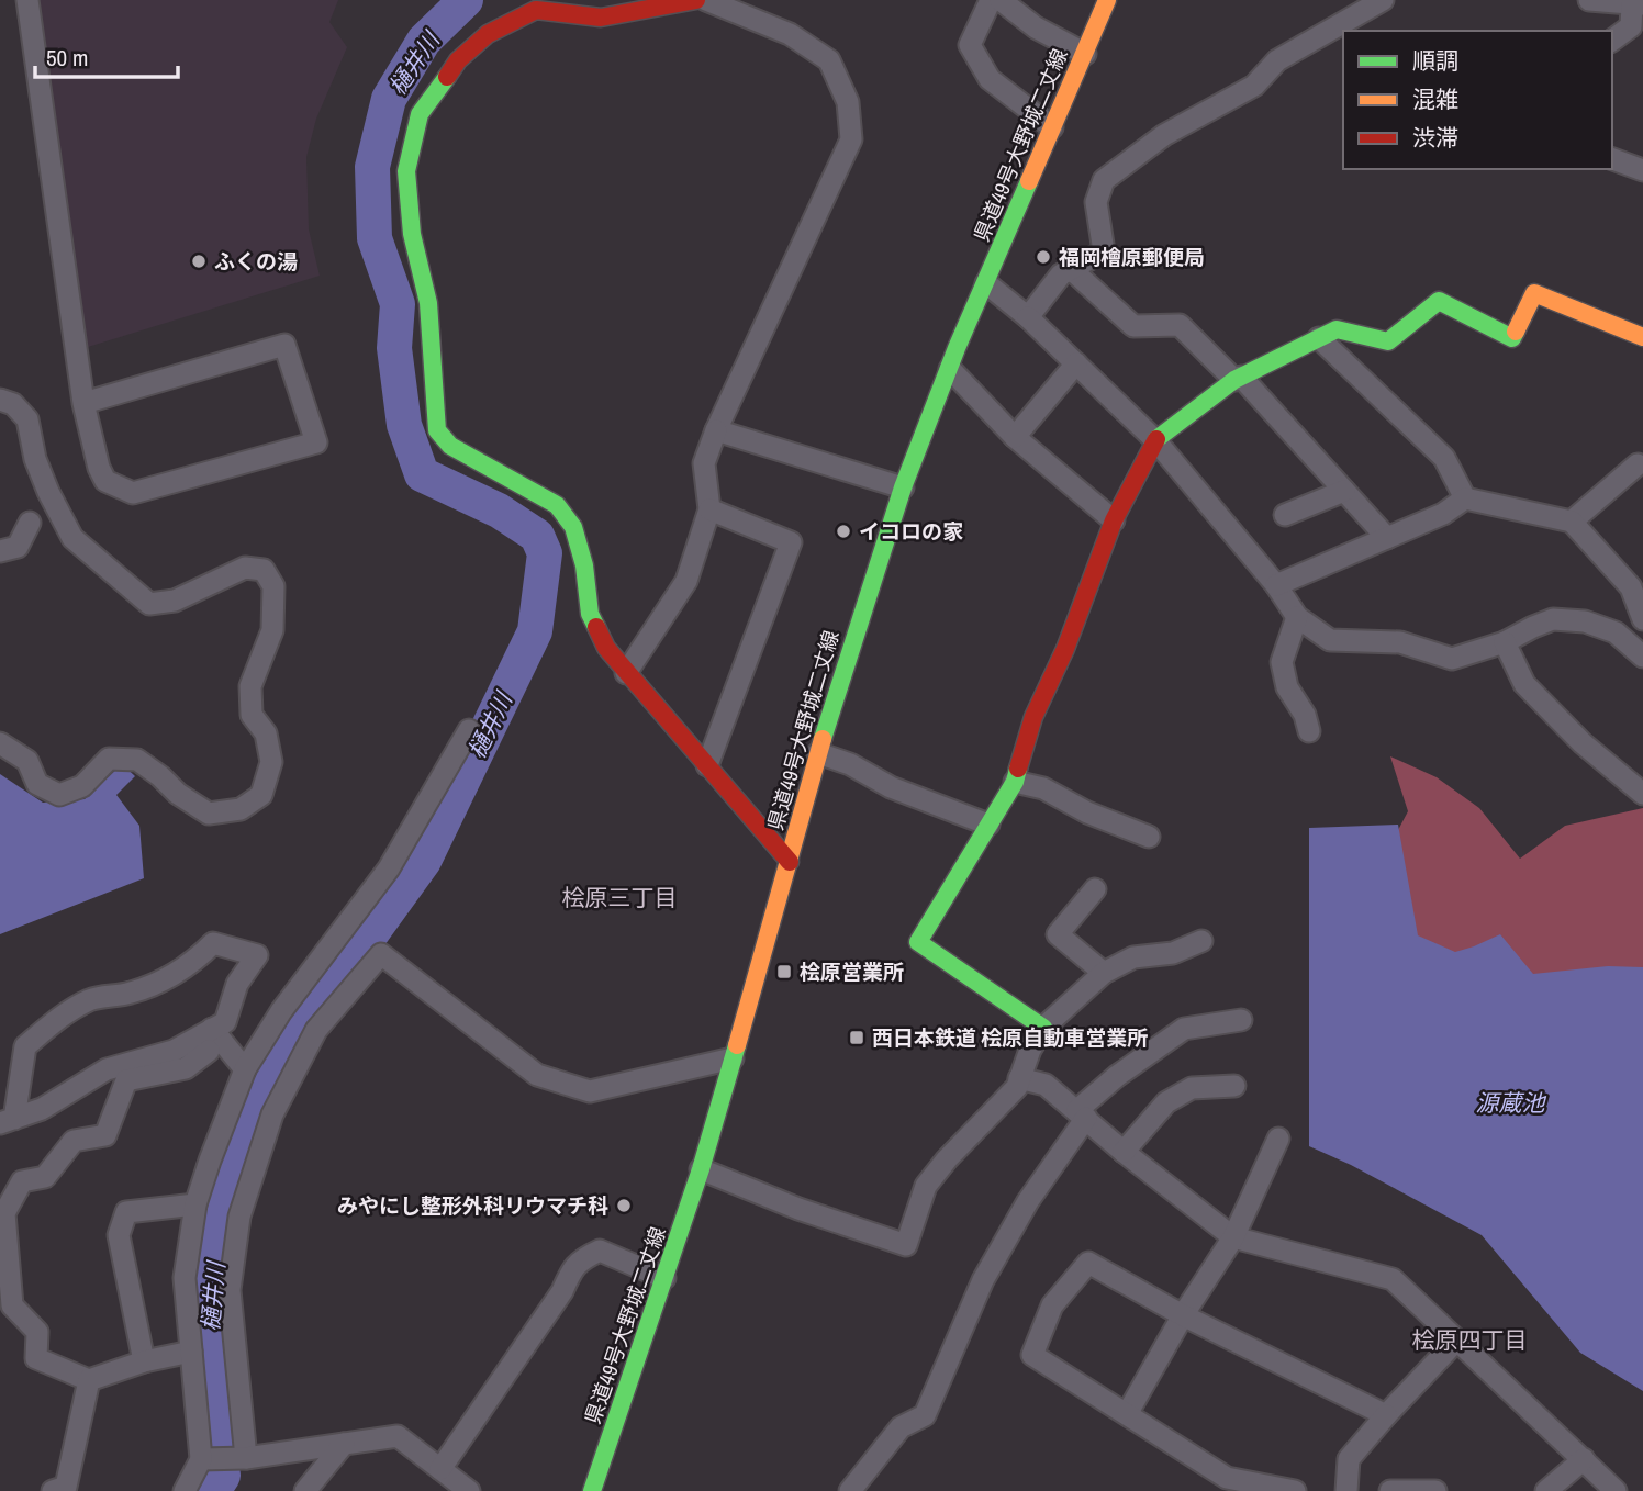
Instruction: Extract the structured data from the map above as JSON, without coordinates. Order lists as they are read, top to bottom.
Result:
{
  "streets": {
    "street": ["県道49号大野城二丈線"]
  },
  "districts": ["桧原三丁目", "桧原四丁目"],
  "water": ["樋井川", "源蔵池"],
  "places": {
    "other": [
      "福岡檜原郵便局",
      "ふくの湯",
      "イコロの家",
      "みやにし整形外科リウマチ科"
    ],
    "transit": ["桧原営業所", "西日本鉄道 桧原自動車営業所"]
  },
  "legend": ["順調", "混雑", "渋滞"],
  "scale_bar": "50 m"
}
